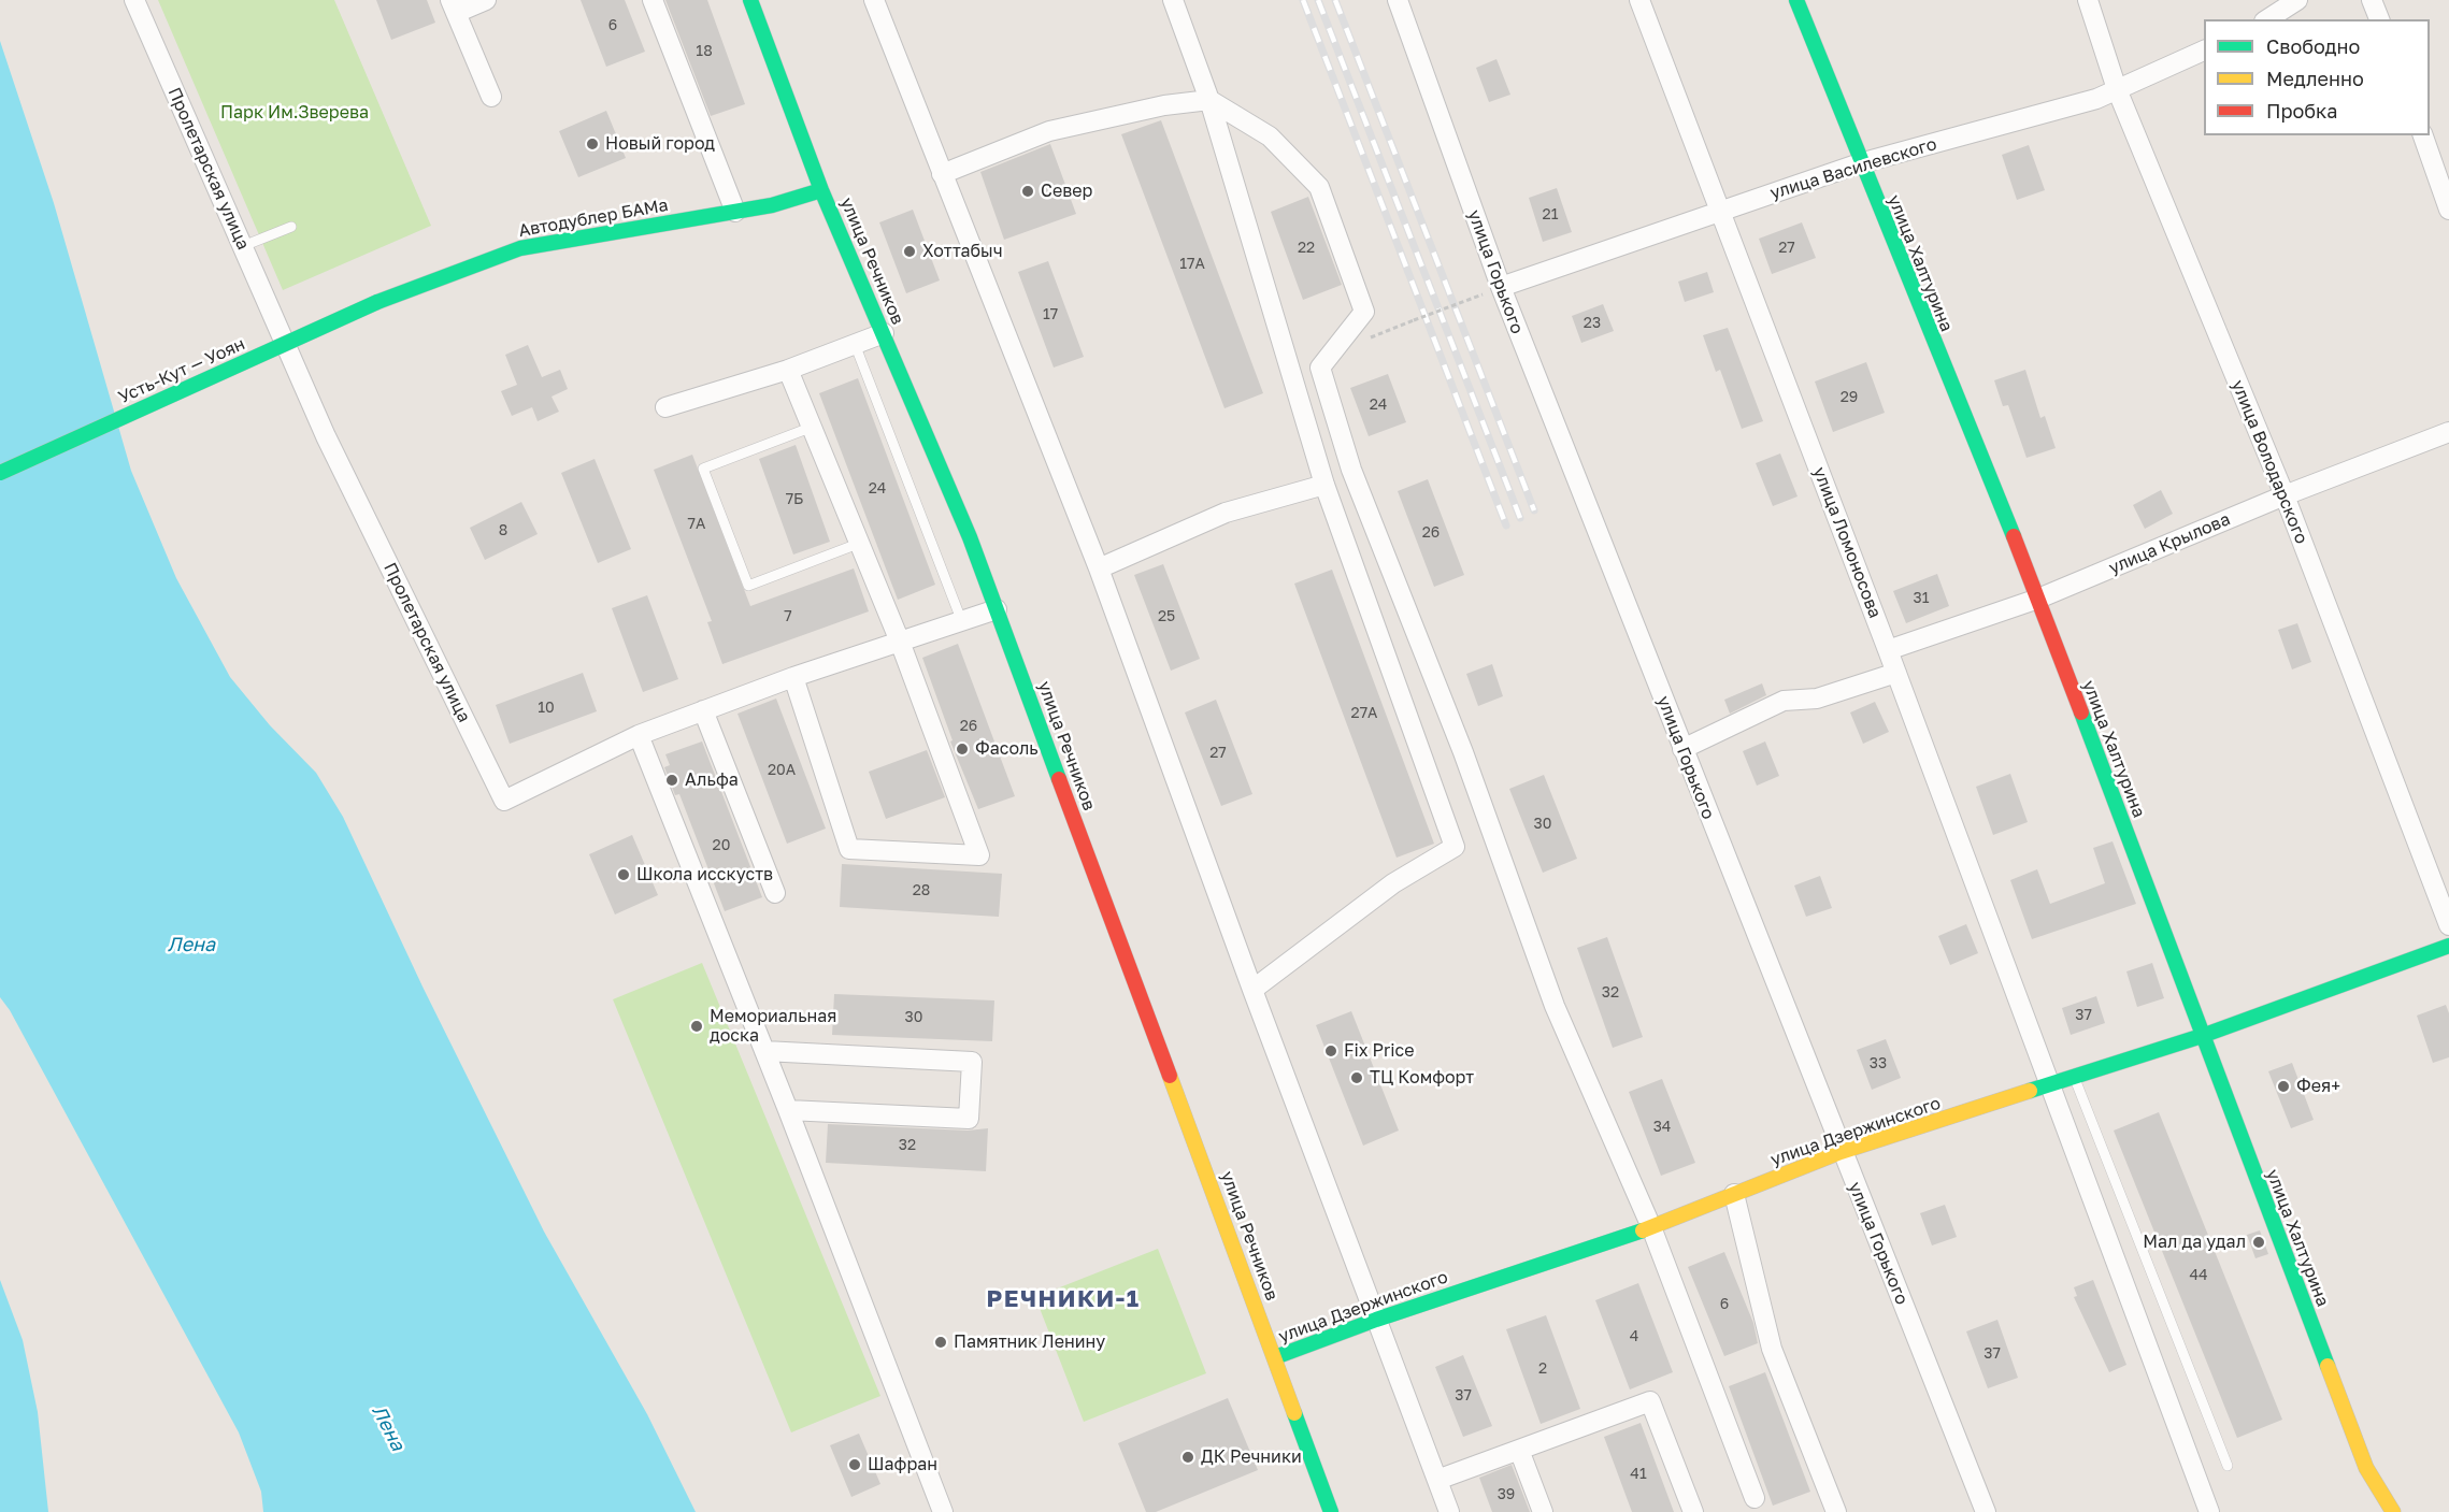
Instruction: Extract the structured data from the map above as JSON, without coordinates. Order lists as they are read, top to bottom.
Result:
{
  "streets": {
    "main road": [
      "Автодублер БАМа",
      "улица Речников",
      "улица Халтурина",
      "Усть-Кут — Уоян",
      "улица Дзержинского"
    ],
    "street": [
      "Пролетарская улица",
      "улица Василевского",
      "улица Горького",
      "улица Володарского",
      "улица Ломоносова",
      "улица Крылова"
    ]
  },
  "crossings": [
    ["Пролетарская улица", "улица Речников"],
    ["улица Василевского", "улица Халтурина"],
    ["улица Василевского", "улица Горького"],
    ["улица Василевского", "улица Володарского"],
    ["улица Василевского", "улица Ломоносова"],
    ["Автодублер БАМа", "улица Речников"],
    ["Автодублер БАМа", "Усть-Кут — Уоян"],
    ["улица Речников", "улица Дзержинского"],
    ["улица Халтурина", "улица Крылова"],
    ["улица Халтурина", "улица Дзержинского"],
    ["улица Горького", "улица Дзержинского"],
    ["улица Володарского", "улица Крылова"],
    ["улица Ломоносова", "улица Крылова"],
    ["улица Ломоносова", "улица Дзержинского"]
  ],
  "districts": ["РЕЧНИКИ-1"],
  "water": ["Лена"],
  "parks": ["Парк Им.Зверева"],
  "places": [
    "Новый город",
    "Север",
    "Хоттабыч",
    "Фасоль",
    "Альфа",
    "Школа исскуств",
    "Мемориальная доска",
    "Fix Price",
    "ТЦ Комфорт",
    "Фея+",
    "Мал да удал",
    "Памятник Ленину",
    "ДК Речники",
    "Шафран"
  ],
  "house_numbers": [
    "6",
    "18",
    "21",
    "22",
    "27",
    "17А",
    "17",
    "23",
    "29",
    "24",
    "24",
    "7Б",
    "7А",
    "8",
    "26",
    "31",
    "7",
    "25",
    "10",
    "27А",
    "26",
    "27",
    "20А",
    "30",
    "20",
    "28",
    "32",
    "37",
    "30",
    "33",
    "34",
    "32",
    "44",
    "6",
    "4",
    "37",
    "2",
    "37",
    "41",
    "39"
  ],
  "legend": ["Свободно", "Медленно", "Пробка"]
}
